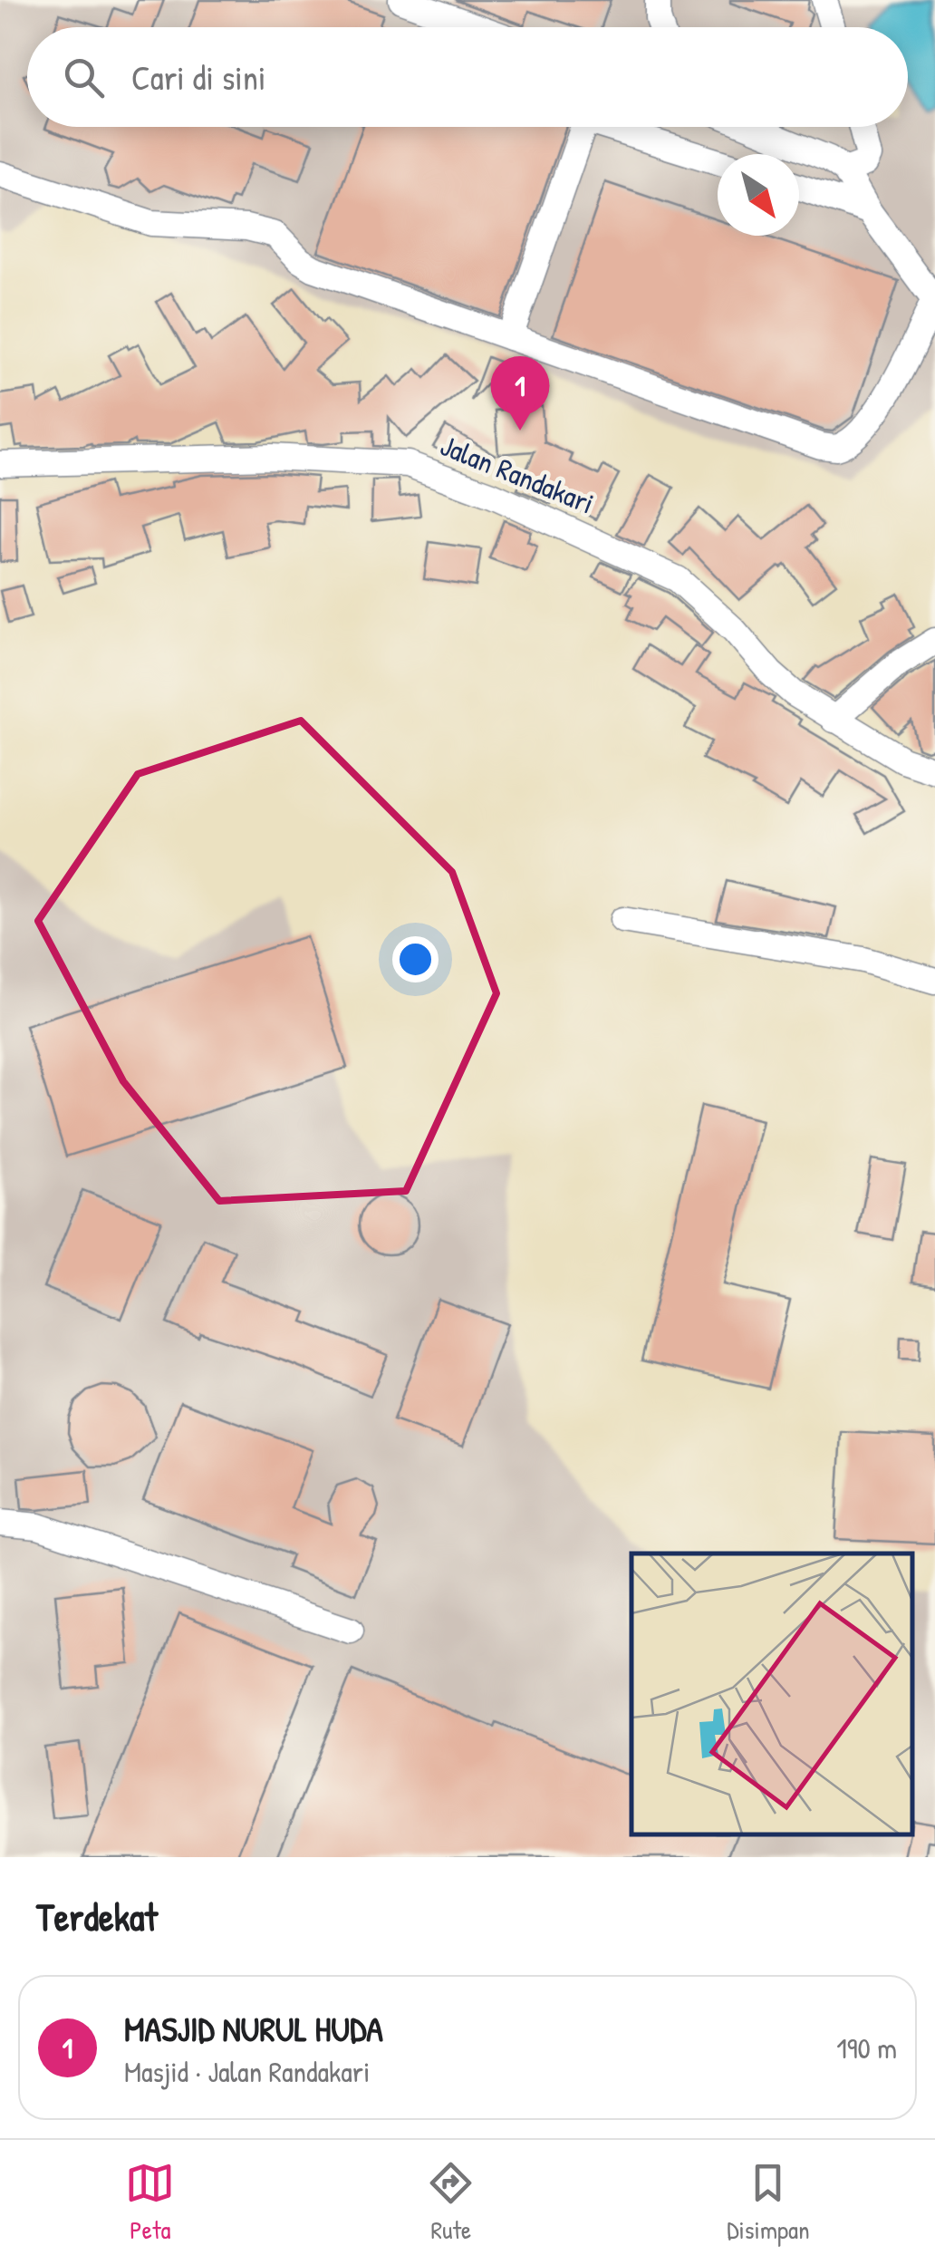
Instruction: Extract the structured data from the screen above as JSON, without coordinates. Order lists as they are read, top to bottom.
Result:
{
  "streets": {
    "street": ["Jalan Randakari"]
  },
  "north": "bottom right",
  "page": {
    "search": "Cari di sini",
    "pins": "1",
    "heading": "Terdekat",
    "list": [
      {
        "mark": "1",
        "name": "MASJID NURUL HUDA",
        "note": "Masjid · Jalan Randakari",
        "value": "190 m"
      }
    ],
    "nav": ["Peta", "Rute", "Disimpan"]
  }
}
